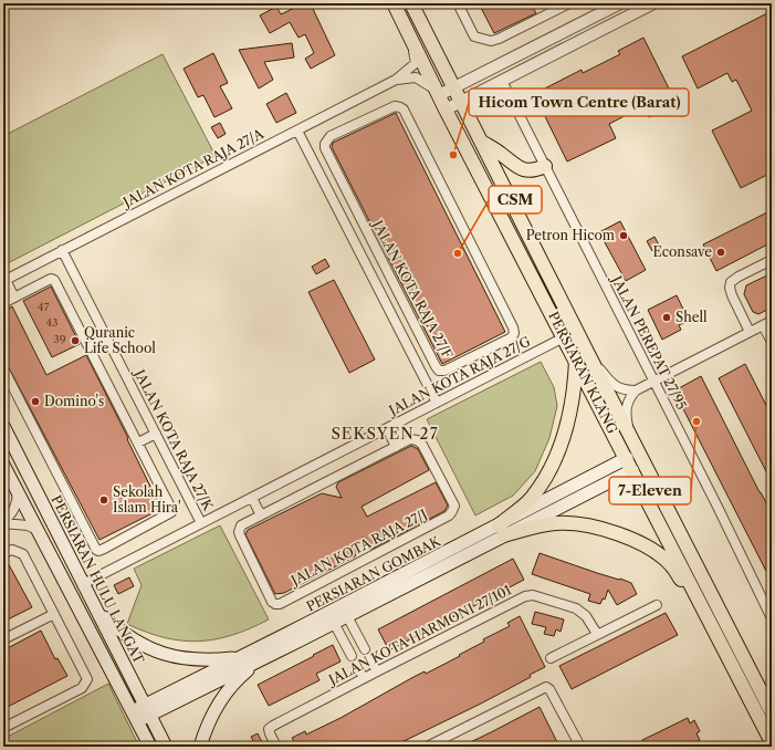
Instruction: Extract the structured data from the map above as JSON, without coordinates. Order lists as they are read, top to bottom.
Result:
{
  "streets": {
    "main road": ["PERSIARAN KLANG", "PERSIARAN GOMBAK", "PERSIARAN HULU LANGAT"],
    "street": [
      "JALAN KOTA RAJA 27/A",
      "JALAN KOTA RAJA 27/F",
      "JALAN PEREPAT 27/95",
      "JALAN KOTA RAJA 27/G",
      "JALAN KOTA RAJA 27/K",
      "JALAN KOTA RAJA 27/J",
      "JALAN KOTA HARMONI 27/101"
    ]
  },
  "crossings": [
    ["JALAN KOTA RAJA 27/A", "PERSIARAN KLANG"],
    ["JALAN KOTA RAJA 27/A", "JALAN KOTA RAJA 27/K"],
    ["PERSIARAN KLANG", "JALAN KOTA RAJA 27/G"],
    ["PERSIARAN KLANG", "PERSIARAN GOMBAK"],
    ["JALAN KOTA RAJA 27/G", "JALAN KOTA RAJA 27/K"],
    ["JALAN KOTA RAJA 27/G", "PERSIARAN HULU LANGAT"],
    ["PERSIARAN GOMBAK", "PERSIARAN HULU LANGAT"]
  ],
  "districts": ["SEKSYEN 27"],
  "places": [
    "Hicom Town Centre (Barat)",
    "Petron Hicom",
    "Econsave",
    "CSM",
    "Shell",
    "Quranic Life School",
    "Domino's",
    "7-Eleven",
    "Sekolah Islam Hira'"
  ],
  "house_numbers": ["47", "43", "39"]
}
